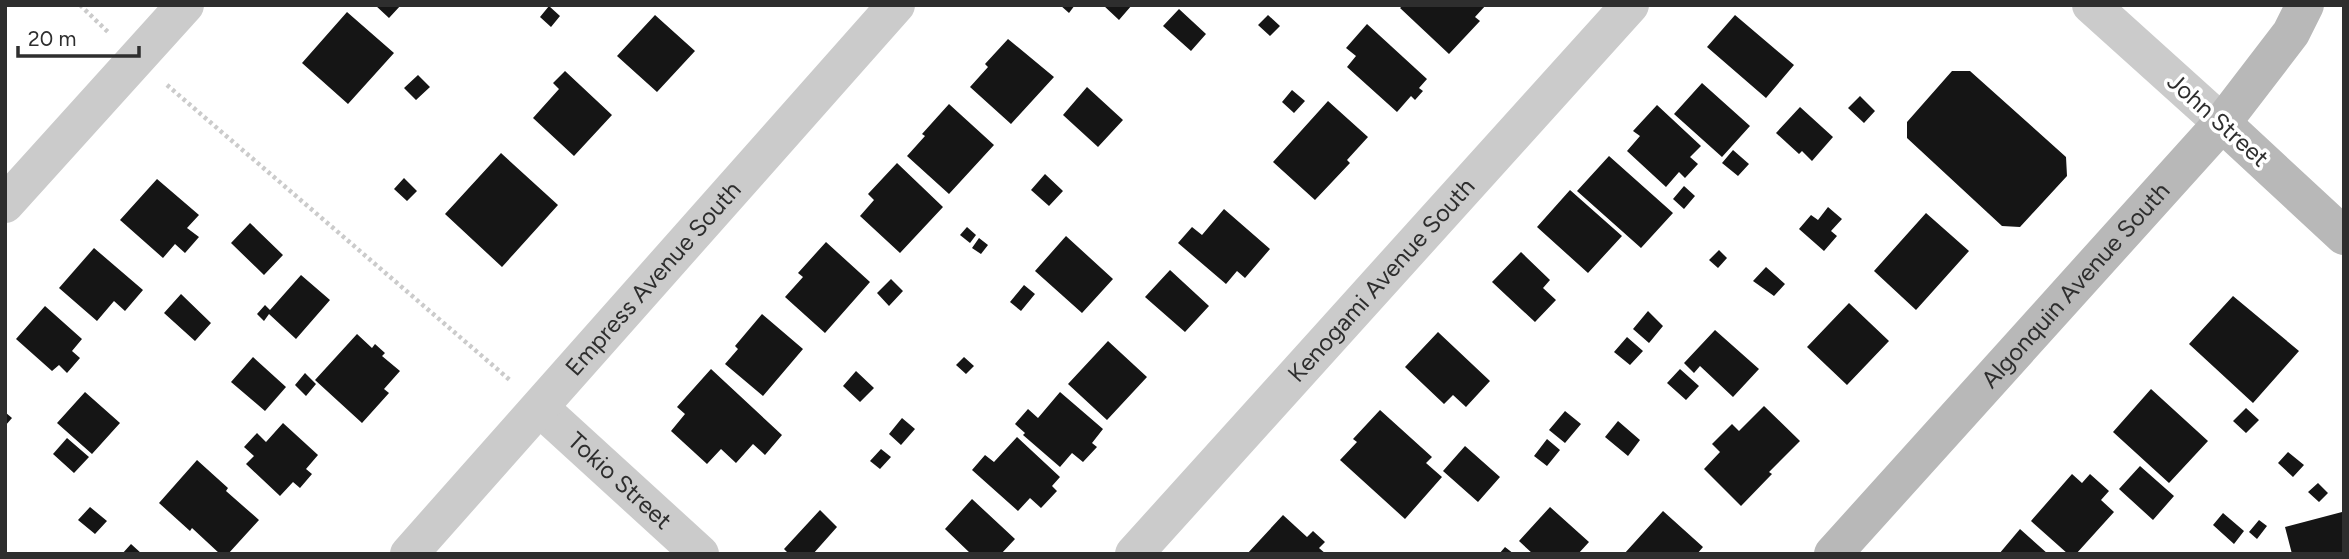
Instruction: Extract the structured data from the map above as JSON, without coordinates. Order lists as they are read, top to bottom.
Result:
{
  "streets": {
    "main road": ["John Street", "Algonquin Avenue South"],
    "street": ["Kenogami Avenue South", "Empress Avenue South", "Tokio Street"]
  },
  "crossings": [
    ["John Street", "Algonquin Avenue South"],
    ["Empress Avenue South", "Tokio Street"]
  ],
  "scale_bar": "20 m"
}
